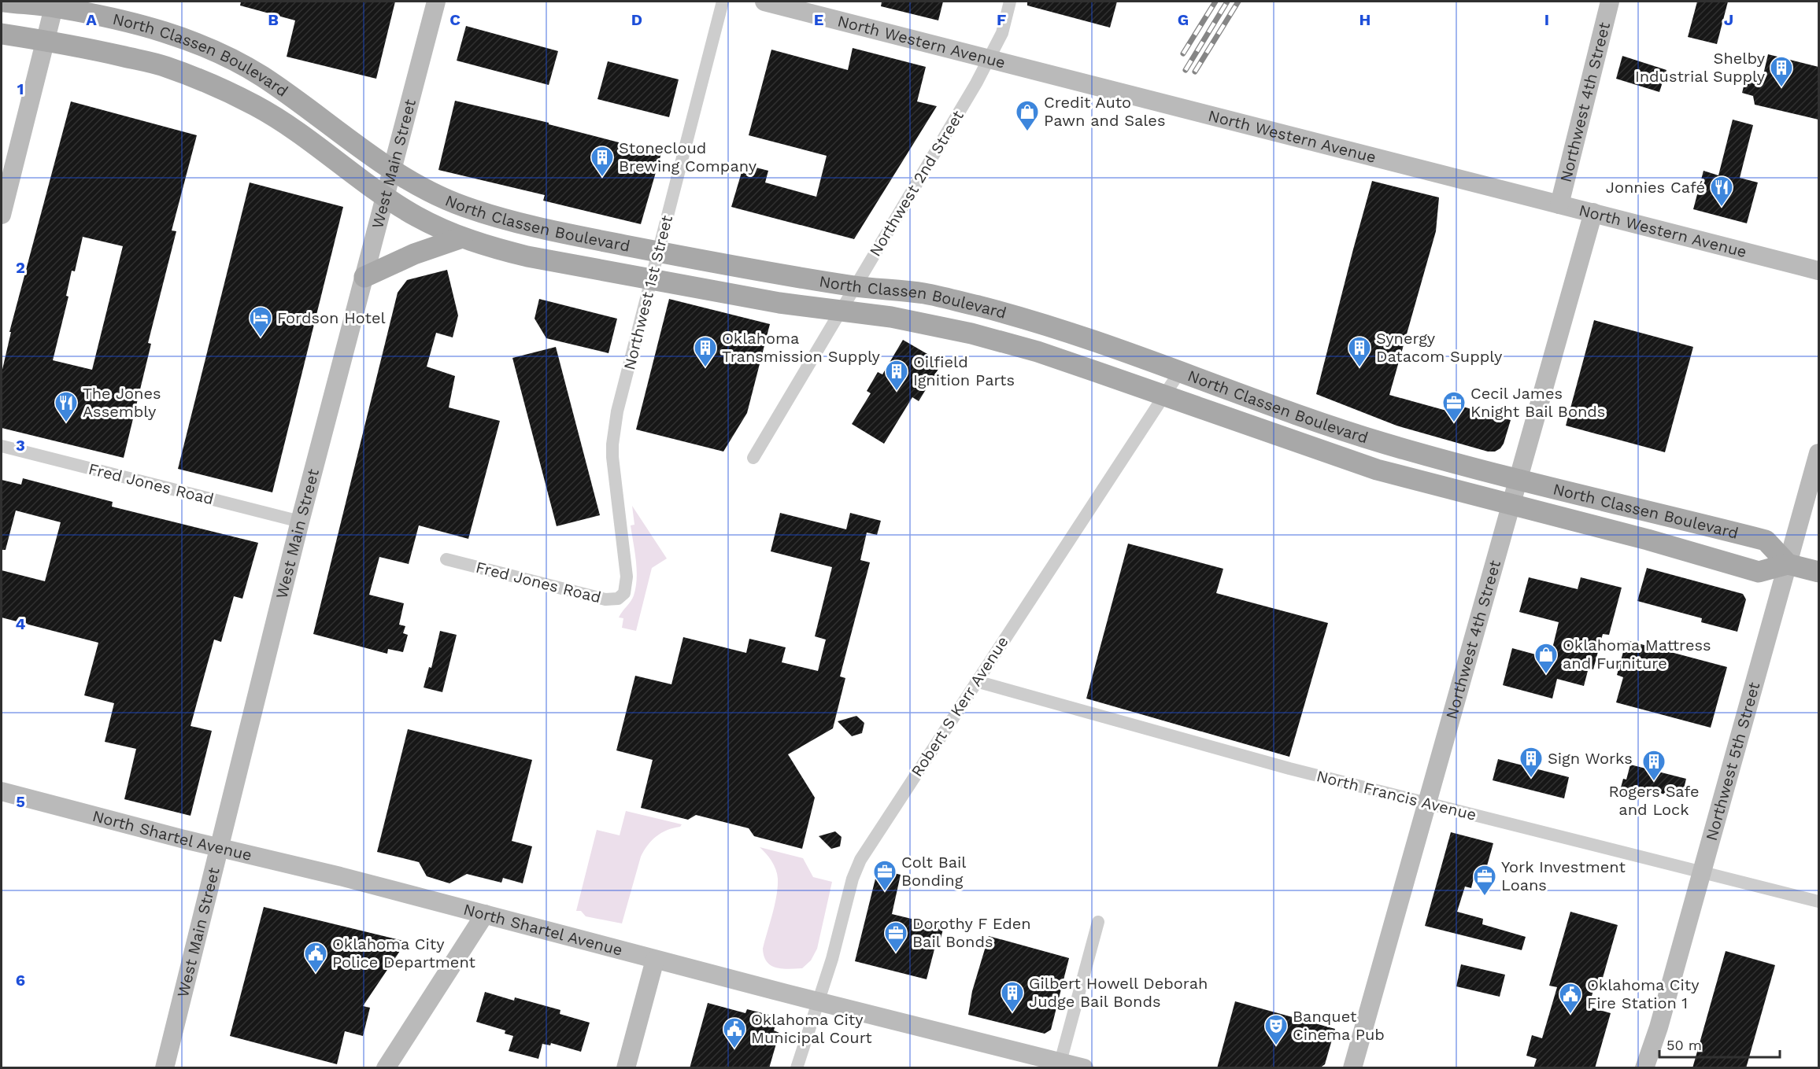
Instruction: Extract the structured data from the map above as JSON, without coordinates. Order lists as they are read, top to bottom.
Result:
{
  "streets": {
    "main road": [
      "North Western Avenue",
      "North Classen Boulevard",
      "Northwest 4th Street",
      "West Main Street",
      "Northwest 5th Street",
      "North Shartel Avenue"
    ],
    "street": [
      "Northwest 2nd Street",
      "Northwest 1st Street",
      "Fred Jones Road",
      "Robert S Kerr Avenue",
      "North Francis Avenue"
    ]
  },
  "crossings": [
    ["North Western Avenue", "Northwest 4th Street"],
    ["North Western Avenue", "Northwest 2nd Street"],
    ["North Classen Boulevard", "Northwest 4th Street"],
    ["North Classen Boulevard", "West Main Street"],
    ["North Classen Boulevard", "Northwest 2nd Street"],
    ["North Classen Boulevard", "Northwest 1st Street"],
    ["North Classen Boulevard", "Robert S Kerr Avenue"],
    ["North Classen Boulevard", "Northwest 5th Street"],
    ["Northwest 4th Street", "North Francis Avenue"],
    ["West Main Street", "Fred Jones Road"],
    ["West Main Street", "North Shartel Avenue"],
    ["Northwest 1st Street", "Fred Jones Road"],
    ["Robert S Kerr Avenue", "North Francis Avenue"],
    ["Robert S Kerr Avenue", "North Shartel Avenue"],
    ["Northwest 5th Street", "North Francis Avenue"]
  ],
  "places": {
    "building": [
      "Shelby Industrial Supply",
      "Stonecloud Brewing Company",
      "Oklahoma Transmission Supply",
      "Synergy Datacom Supply",
      "Oilfield Ignition Parts",
      "Sign Works",
      "Rogers Safe and Lock",
      "Gilbert Howell Deborah Judge Bail Bonds"
    ],
    "shop": ["Credit Auto Pawn and Sales", "Oklahoma Mattress and Furniture"],
    "restaurant": ["Jonnies Café", "The Jones Assembly"],
    "hotel": ["Fordson Hotel"],
    "office": [
      "Cecil James Knight Bail Bonds",
      "Colt Bail Bonding",
      "York Investment Loans",
      "Dorothy F Eden Bail Bonds"
    ],
    "public building": ["Oklahoma City Police Department", "Oklahoma City Fire Station 1", "Oklahoma City Municipal Court"],
    "theatre": ["Banquet Cinema Pub"]
  },
  "scale_bar": "50 m",
  "grid": {
    "columns": [
      "A",
      "B",
      "C",
      "D",
      "E",
      "F",
      "G",
      "H",
      "I",
      "J"
    ],
    "rows": [
      "1",
      "2",
      "3",
      "4",
      "5",
      "6"
    ]
  }
}
